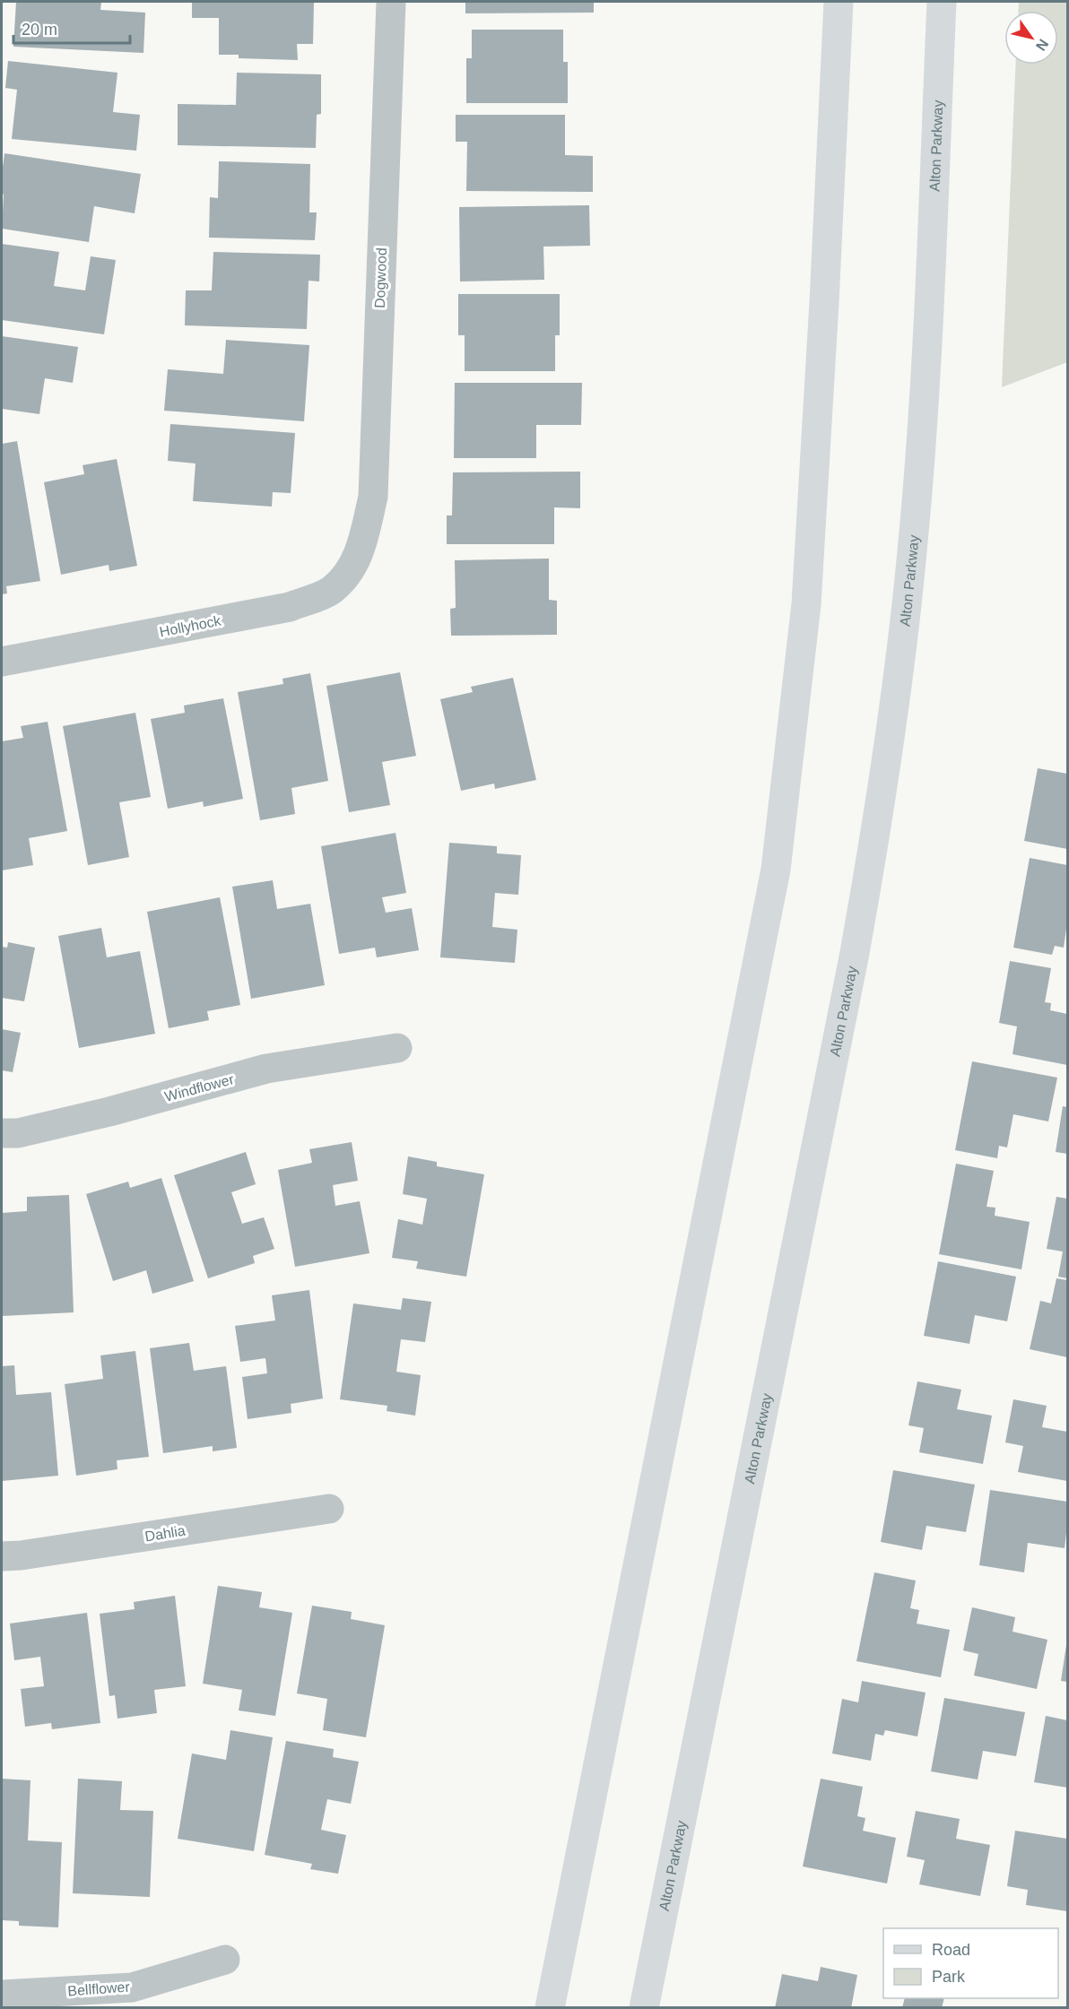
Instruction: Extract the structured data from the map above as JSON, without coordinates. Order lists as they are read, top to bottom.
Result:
{
  "streets": {
    "main road": ["Alton Parkway"],
    "street": [
      "Dogwood",
      "Hollyhock",
      "Windflower",
      "Dahlia",
      "Bellflower"
    ]
  },
  "crossings": [
    ["Dogwood", "Hollyhock"]
  ],
  "legend": ["Road", "Park"],
  "scale_bar": "20 m",
  "north": "bottom right"
}
